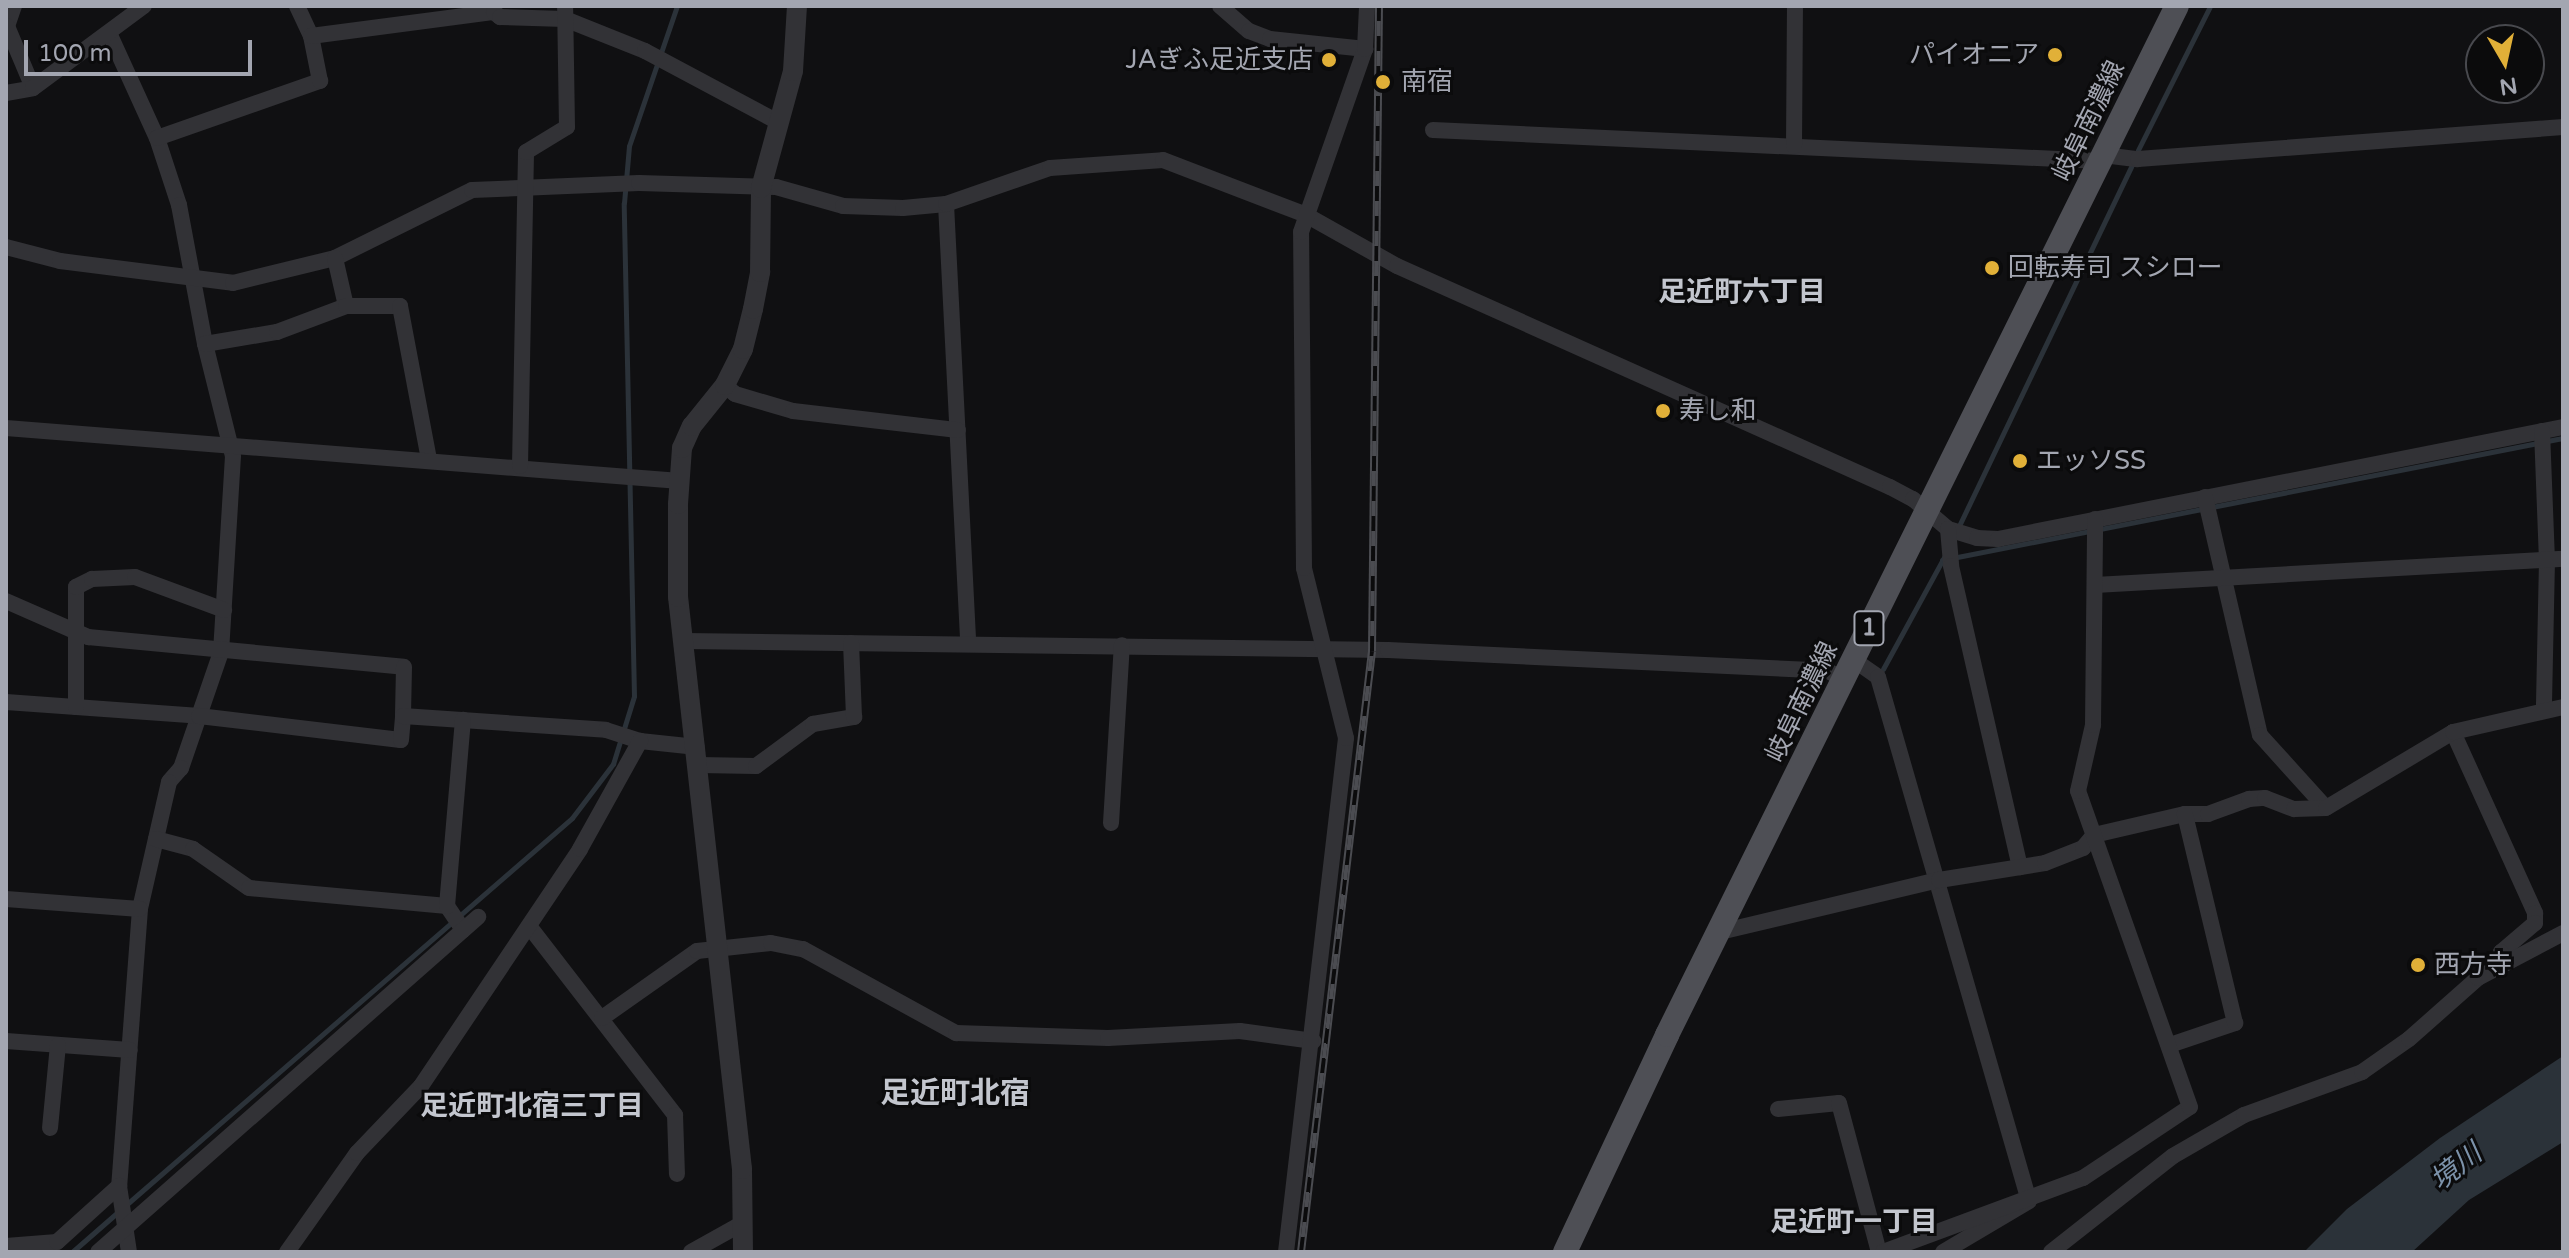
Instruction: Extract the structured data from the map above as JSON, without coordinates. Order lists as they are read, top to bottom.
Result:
{
  "streets": {
    "main road": ["岐阜南濃線", "1"]
  },
  "districts": [
    "足近町六丁目",
    "足近町北宿",
    "足近町北宿三丁目",
    "足近町一丁目"
  ],
  "water": ["境川"],
  "places": [
    "パイオニア",
    "JAぎふ足近支店",
    "南宿",
    "回転寿司 スシロー",
    "寿し和",
    "エッソSS",
    "西方寺"
  ],
  "scale_bar": "100 m",
  "north": "bottom"
}
